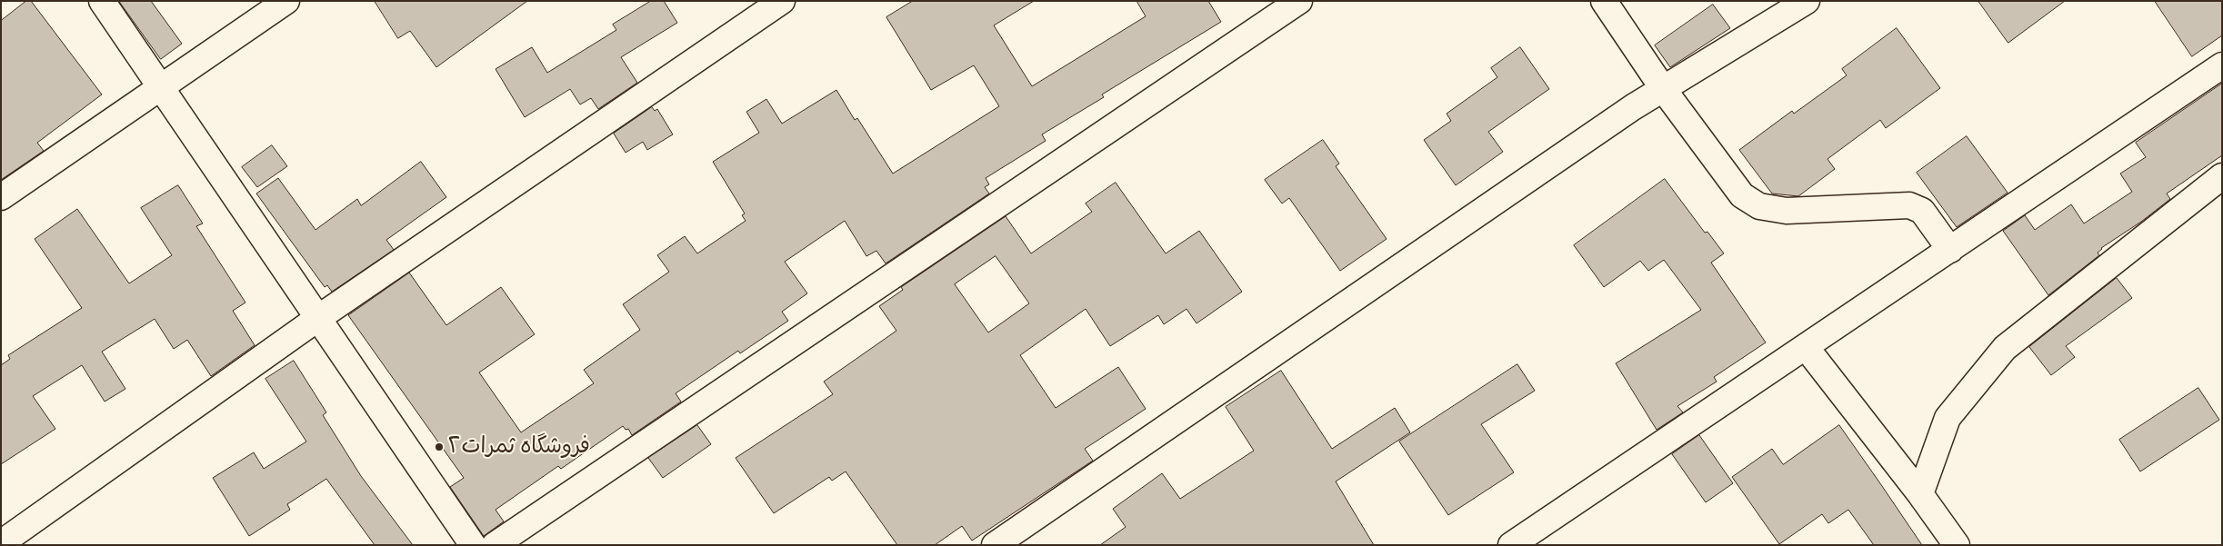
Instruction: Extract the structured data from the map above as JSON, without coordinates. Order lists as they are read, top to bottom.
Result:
{
  "places": ["فروشگاه ثمرات٢"]
}
